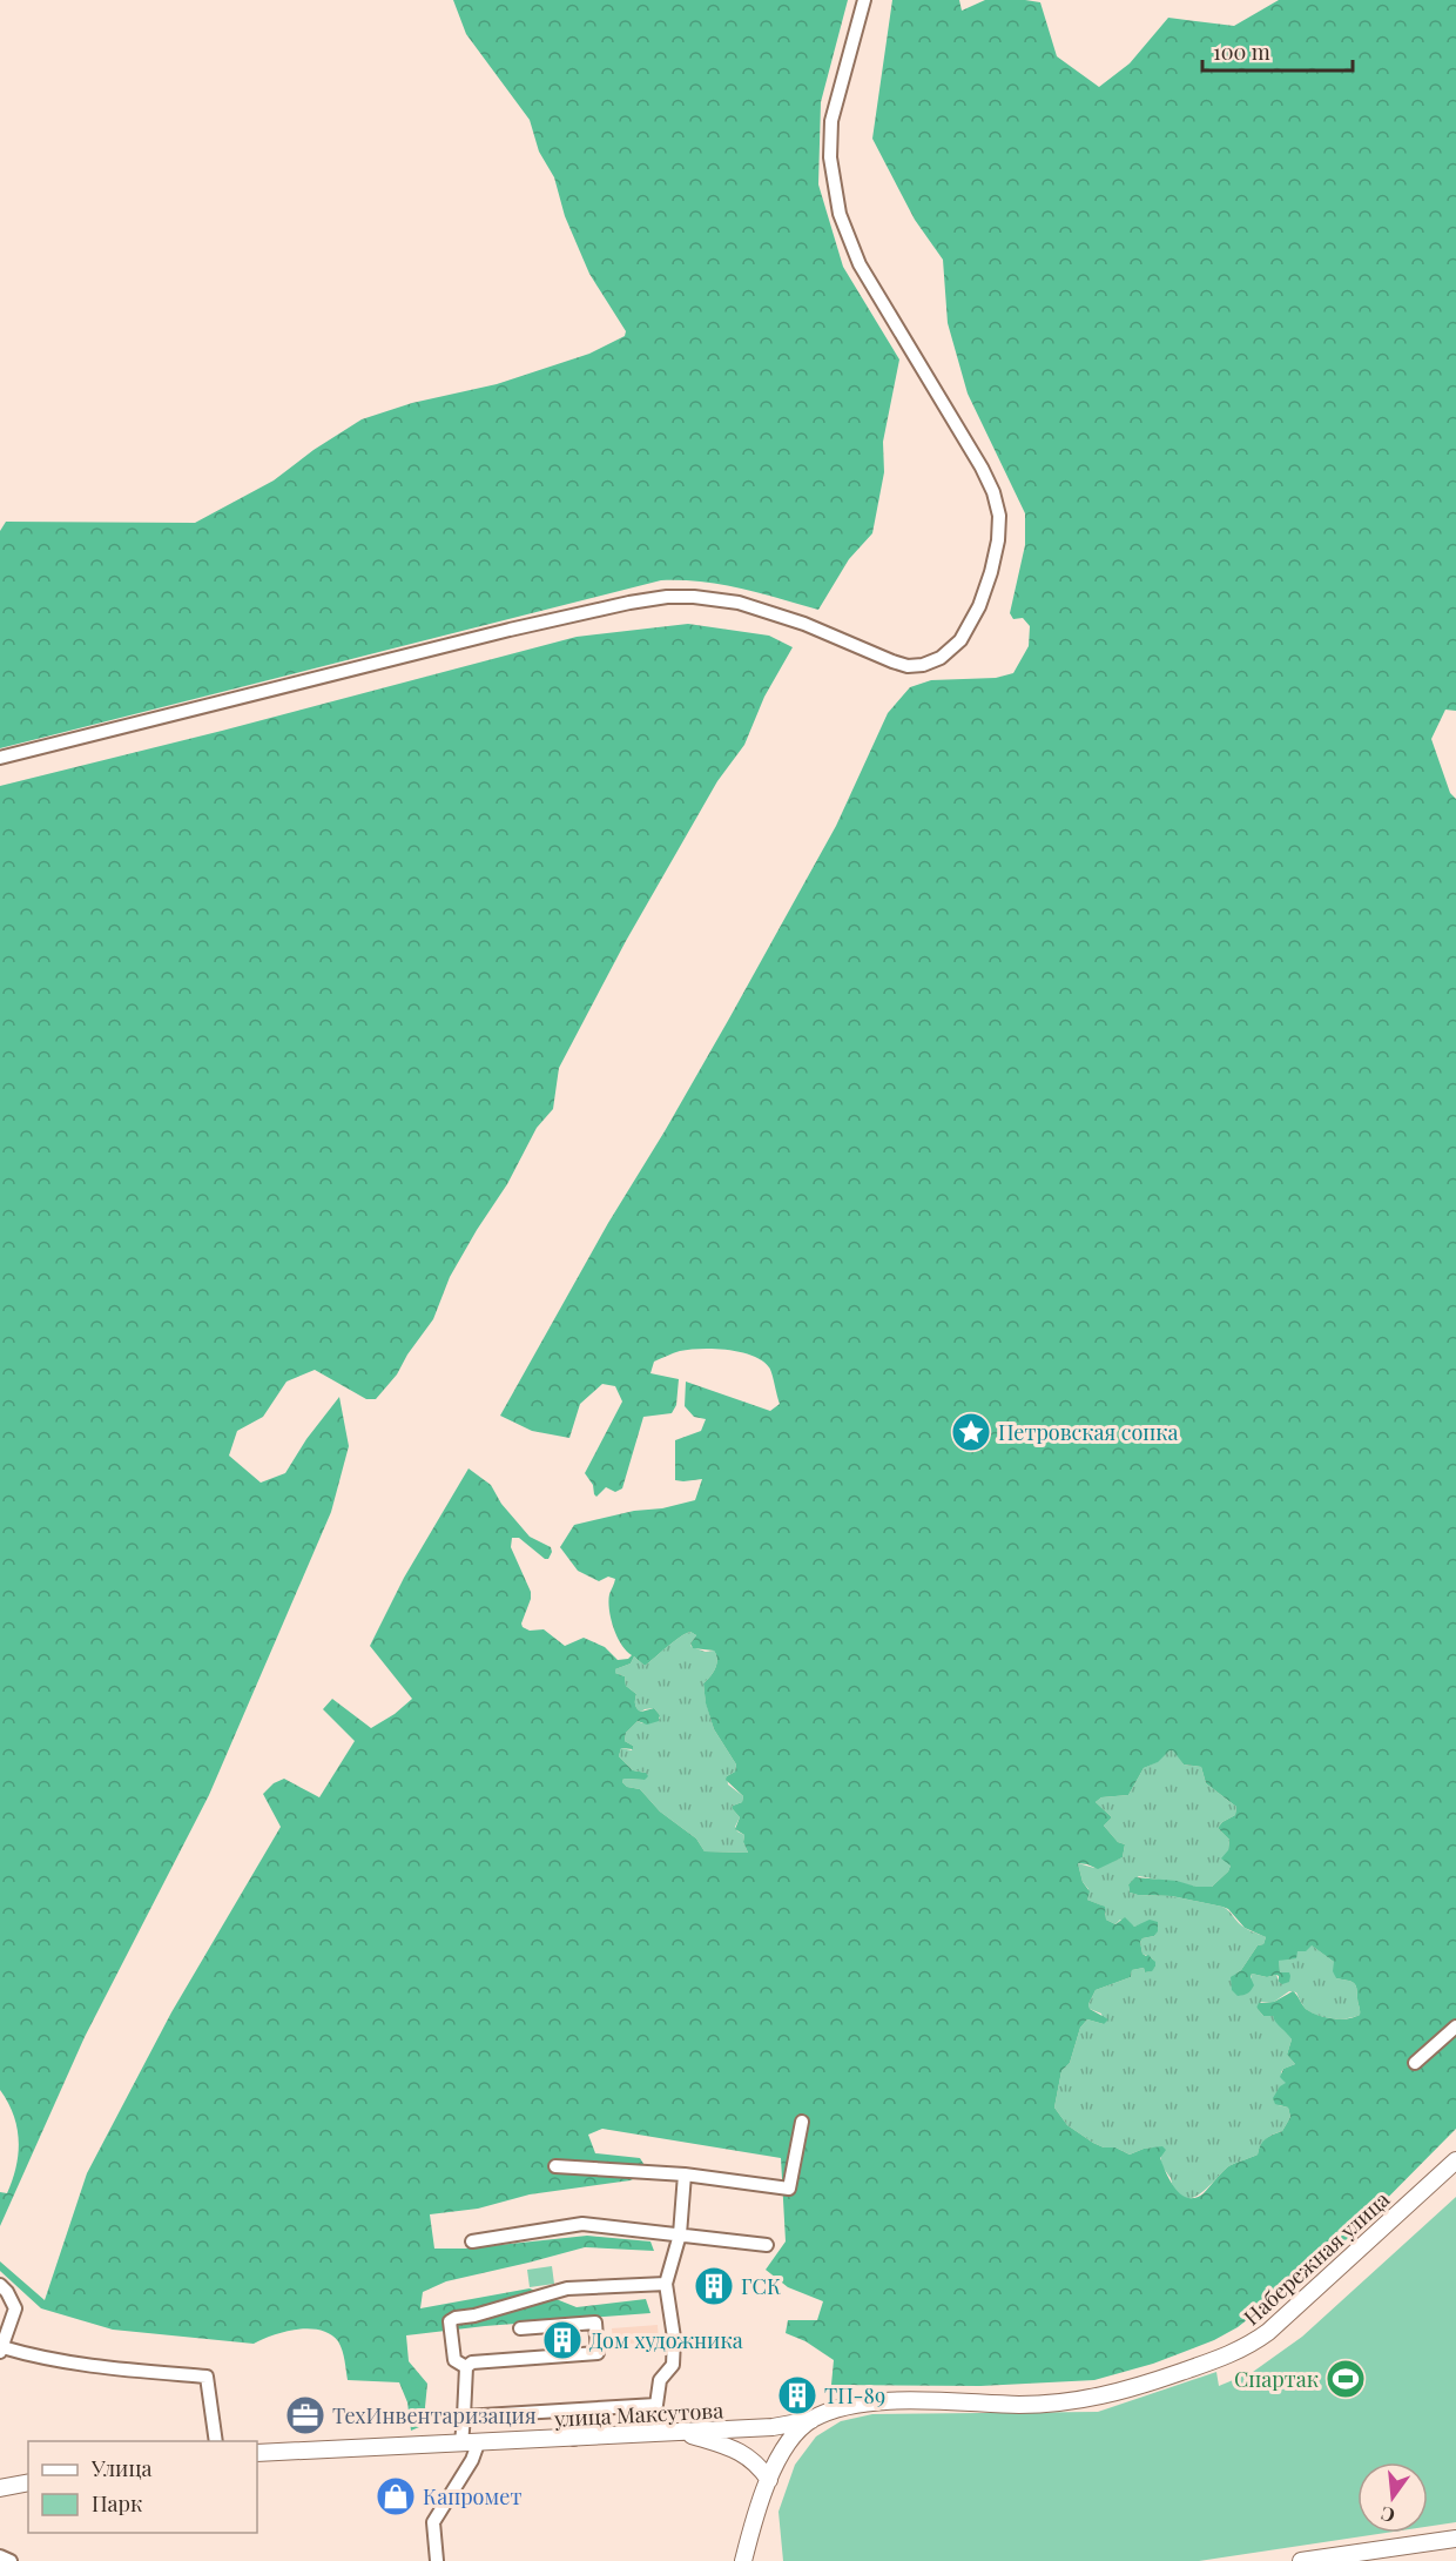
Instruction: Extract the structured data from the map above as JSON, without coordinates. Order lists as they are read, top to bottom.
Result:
{
  "streets": {
    "main road": ["Набережная улица", "улица Максутова"]
  },
  "crossings": [
    ["Набережная улица", "улица Максутова"]
  ],
  "places": {
    "place": ["Петровская сопка"],
    "building": ["ГСК", "Дом художника", "ТП-89"],
    "sports": ["Спартак"],
    "office": ["ТехИнвентаризация"],
    "shop": ["Капромет"]
  },
  "legend": ["Улица", "Парк"],
  "scale_bar": "100 m",
  "north": "bottom"
}
